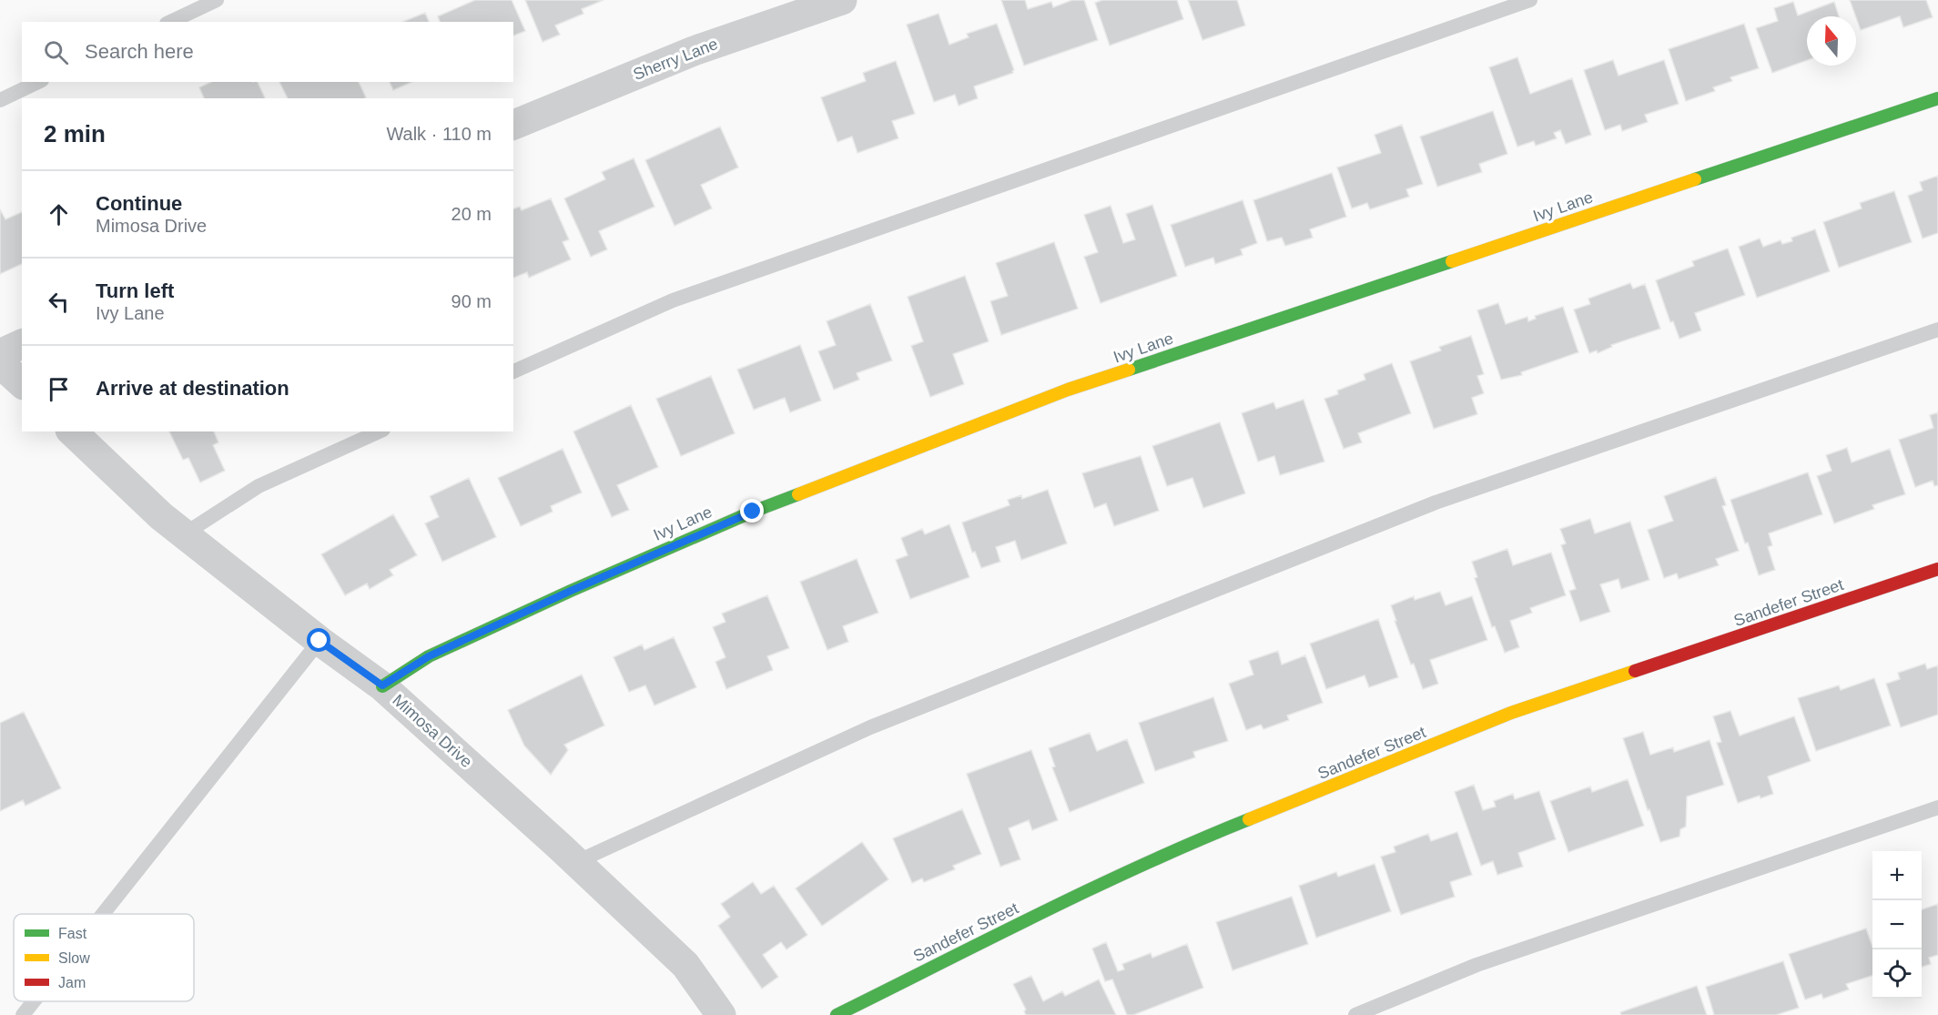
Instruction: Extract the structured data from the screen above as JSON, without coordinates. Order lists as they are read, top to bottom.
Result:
{
  "streets": {
    "street": [
      "Sherry Lane",
      "Ivy Lane",
      "Sandefer Street",
      "Mimosa Drive"
    ]
  },
  "crossings": [
    ["Ivy Lane", "Mimosa Drive"]
  ],
  "legend": ["Fast", "Slow", "Jam"],
  "north": "top",
  "page": {
    "search": "Search here",
    "heading": ["2 min", "Walk · 110 m"],
    "list": [
      ["Continue", "Mimosa Drive", "20 m"],
      ["Turn left", "Ivy Lane", "90 m"],
      "Arrive at destination"
    ],
    "map_buttons": ["+", "−"]
  }
}
